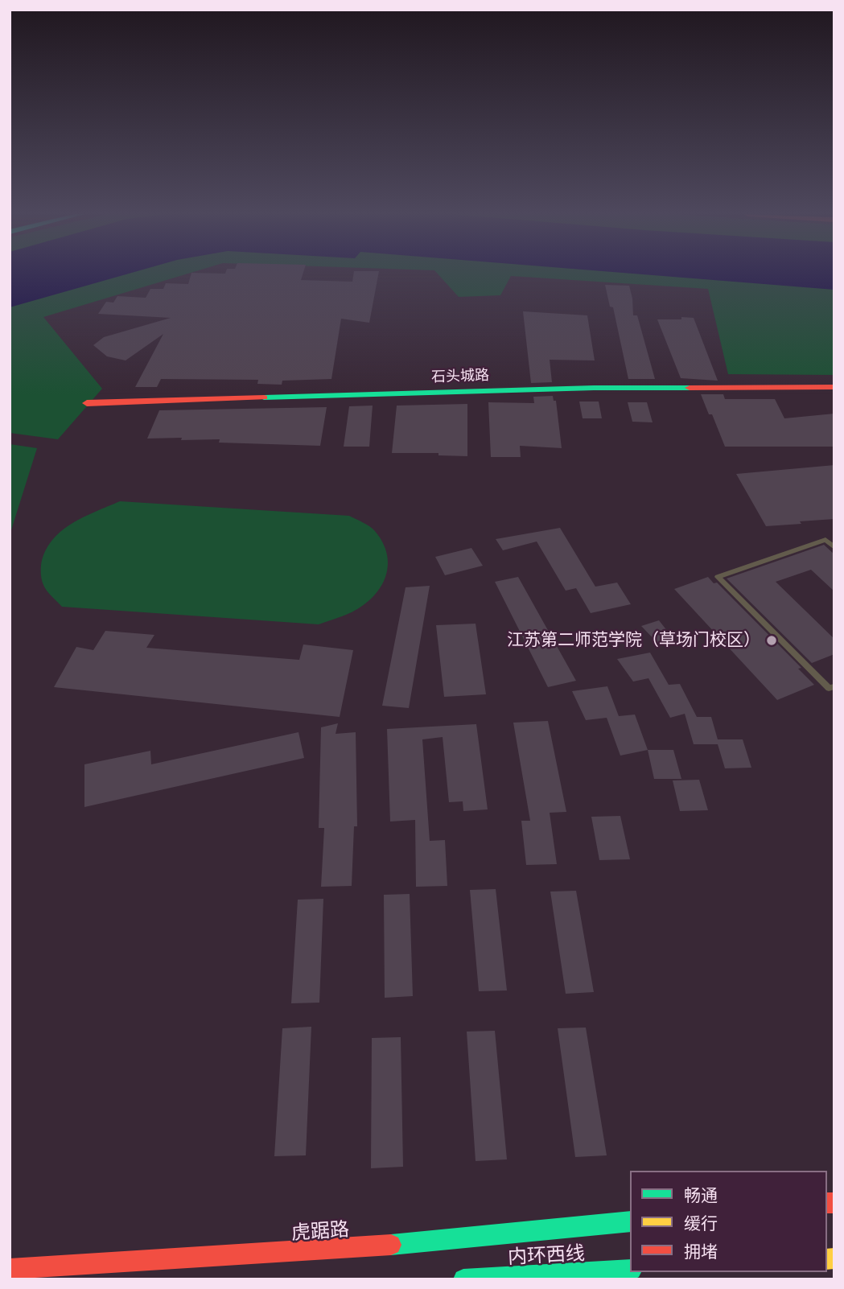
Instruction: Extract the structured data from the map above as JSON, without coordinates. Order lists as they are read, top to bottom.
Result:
{
  "streets": {
    "main road": ["石头城路", "虎踞路", "内环西线"]
  },
  "places": ["江苏第二师范学院（草场门校区）"],
  "legend": ["畅通", "缓行", "拥堵"]
}
